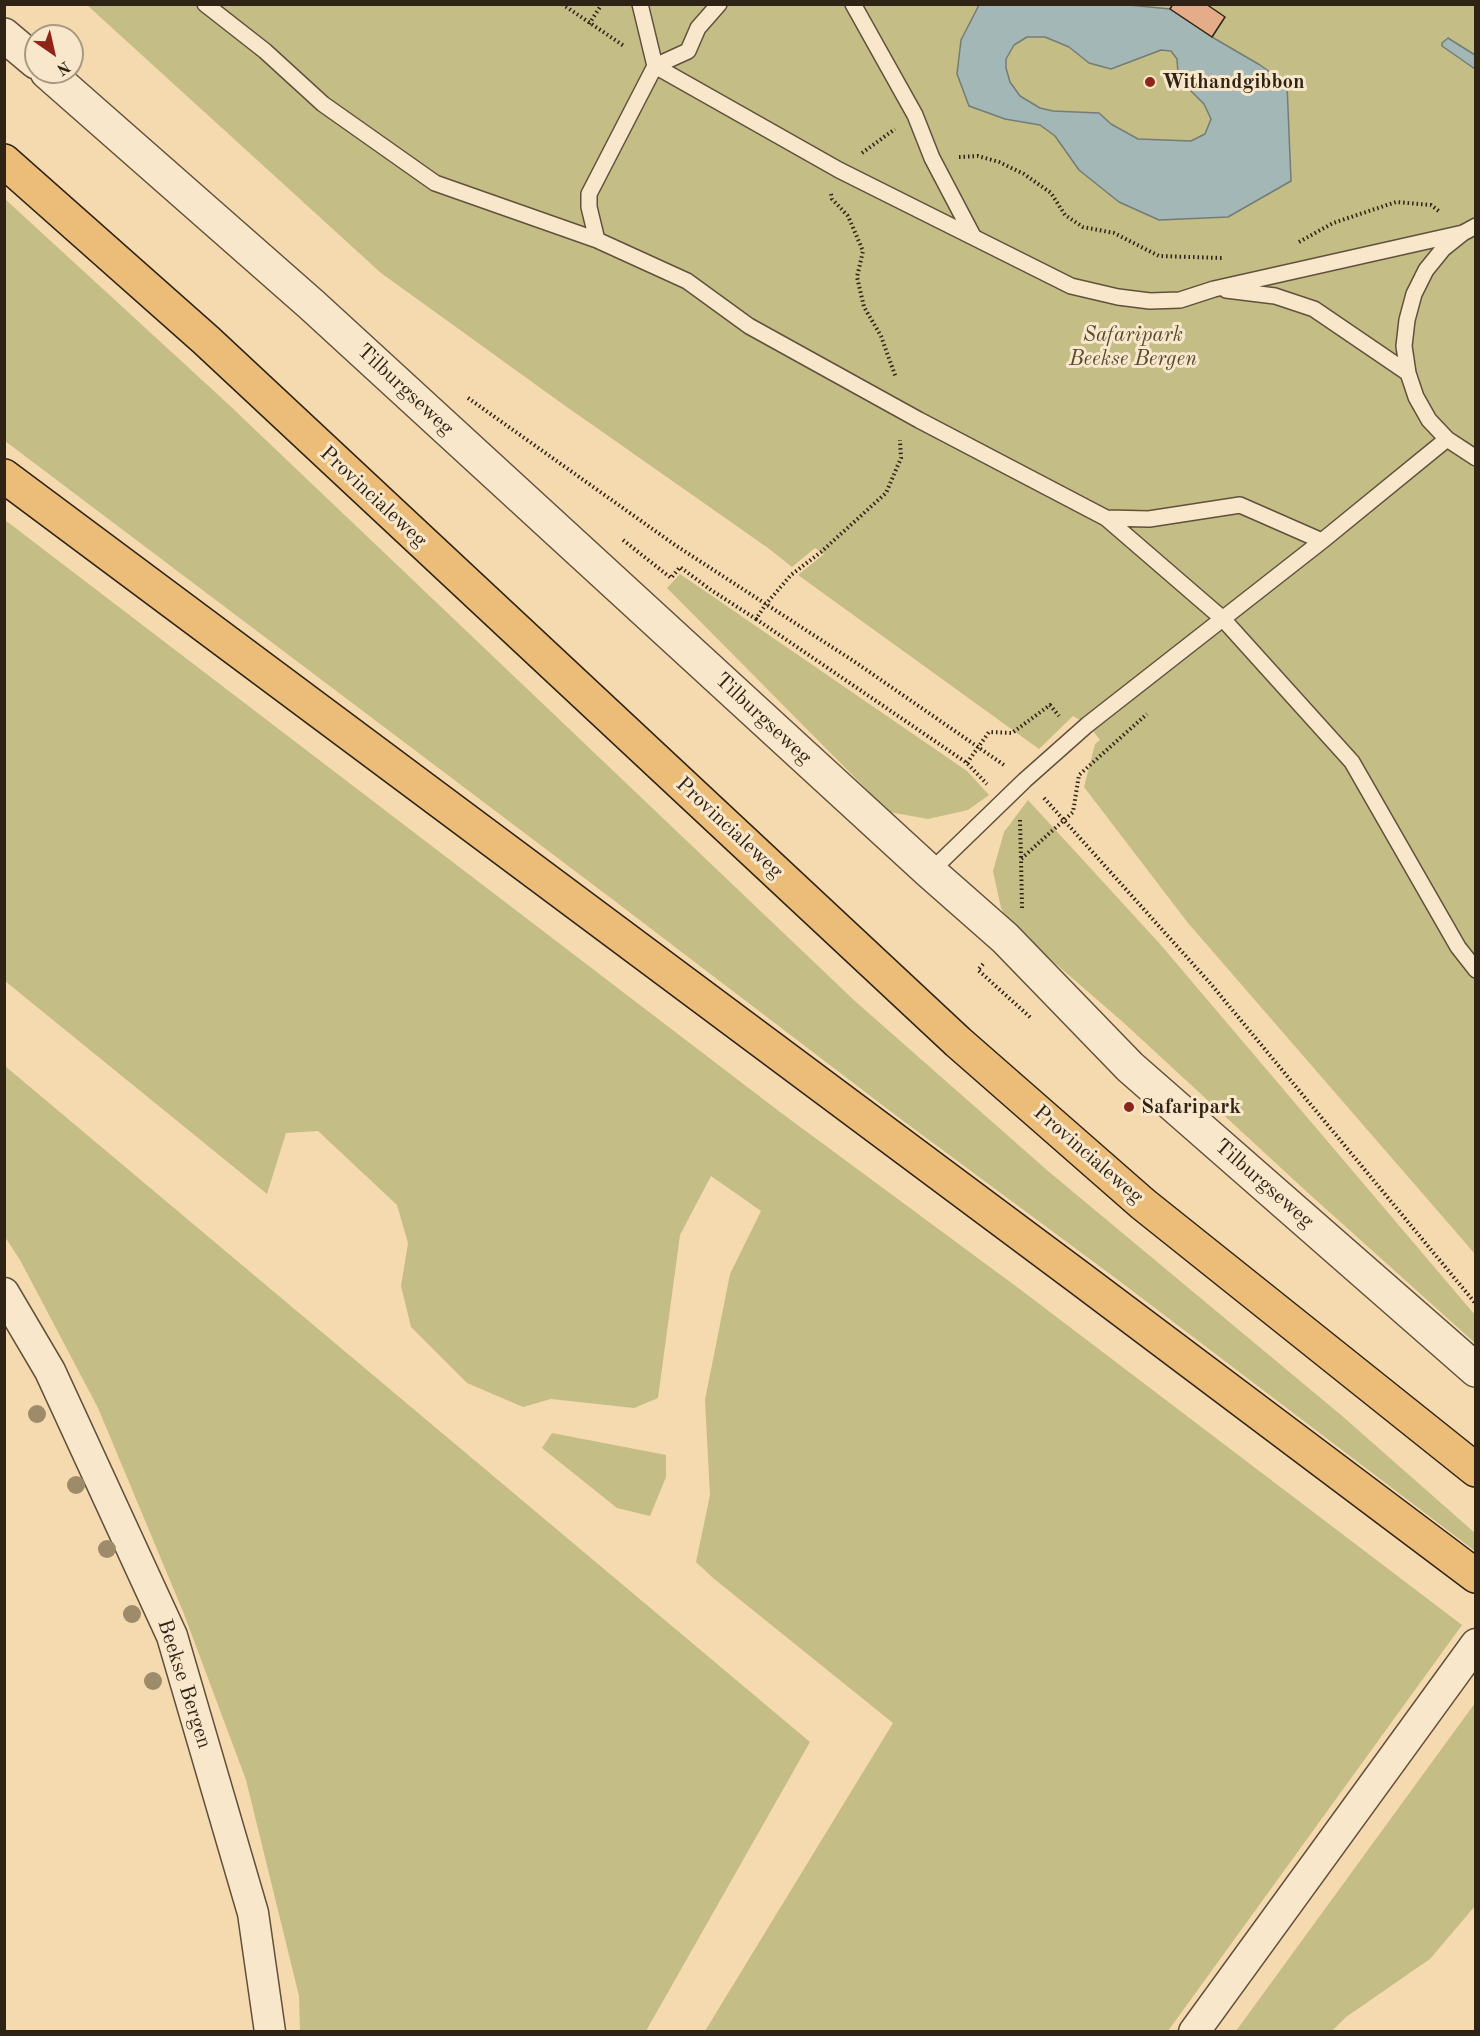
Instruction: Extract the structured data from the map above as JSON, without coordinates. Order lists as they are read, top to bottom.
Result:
{
  "streets": {
    "highway": ["Provincialeweg"],
    "street": ["Tilburgseweg", "Beekse Bergen"]
  },
  "parks": ["Safaripark Beekse Bergen"],
  "places": ["Withandgibbon", "Safaripark"],
  "north": "bottom right"
}
